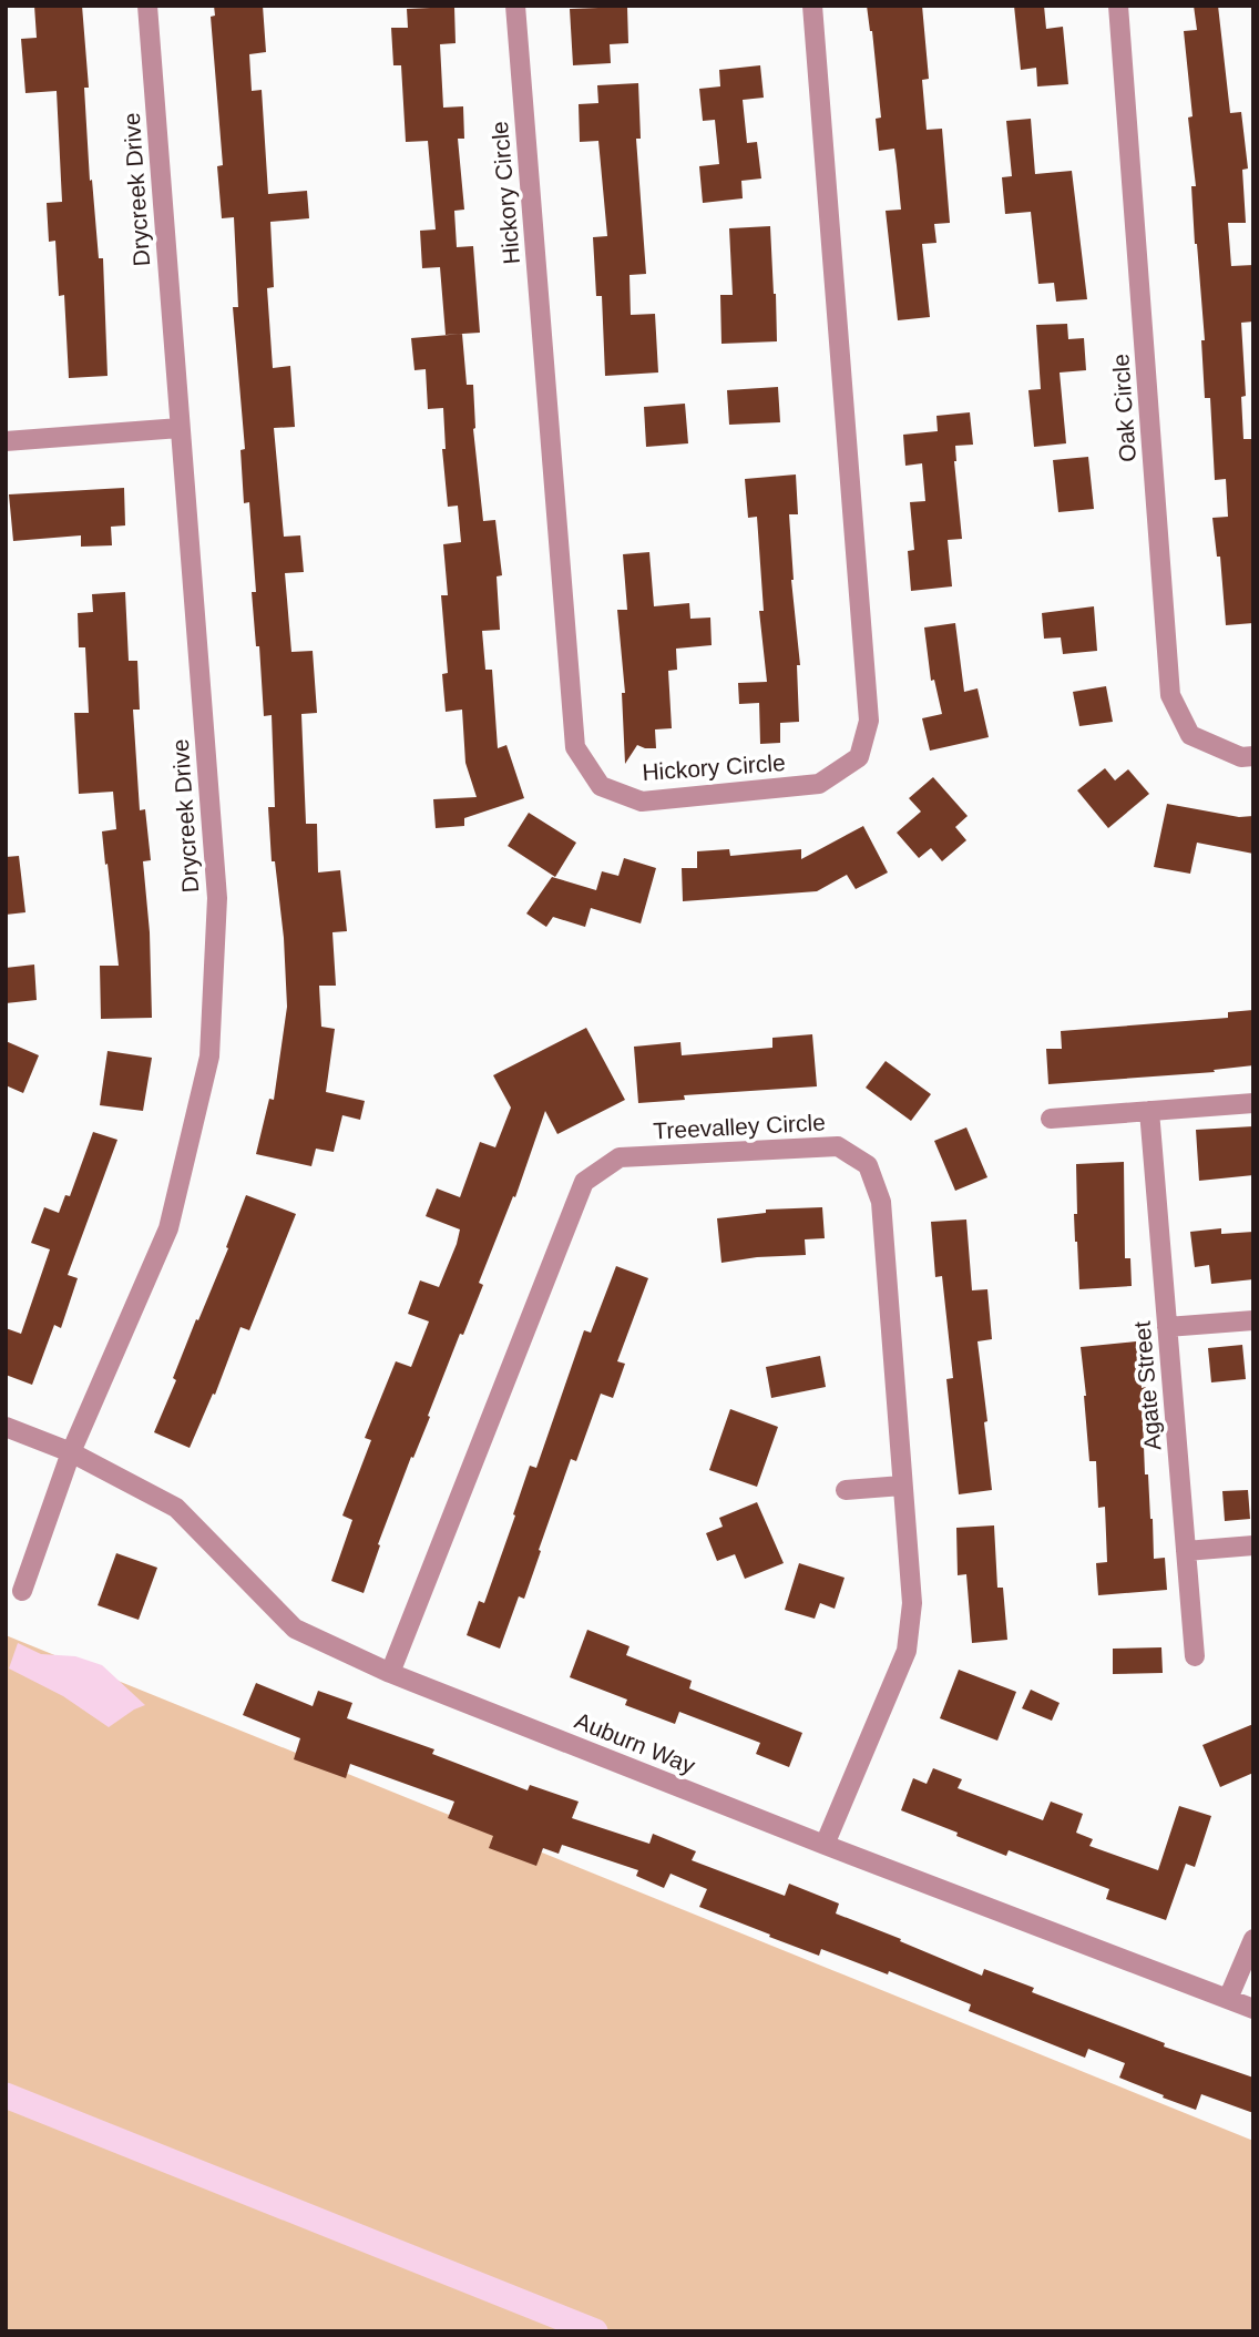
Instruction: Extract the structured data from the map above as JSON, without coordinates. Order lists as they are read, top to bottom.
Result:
{
  "streets": {
    "street": [
      "Drycreek Drive",
      "Hickory Circle",
      "Oak Circle",
      "Treevalley Circle",
      "Agate Street",
      "Auburn Way"
    ]
  },
  "crossings": [
    ["Drycreek Drive", "Auburn Way"],
    ["Treevalley Circle", "Auburn Way"]
  ]
}
